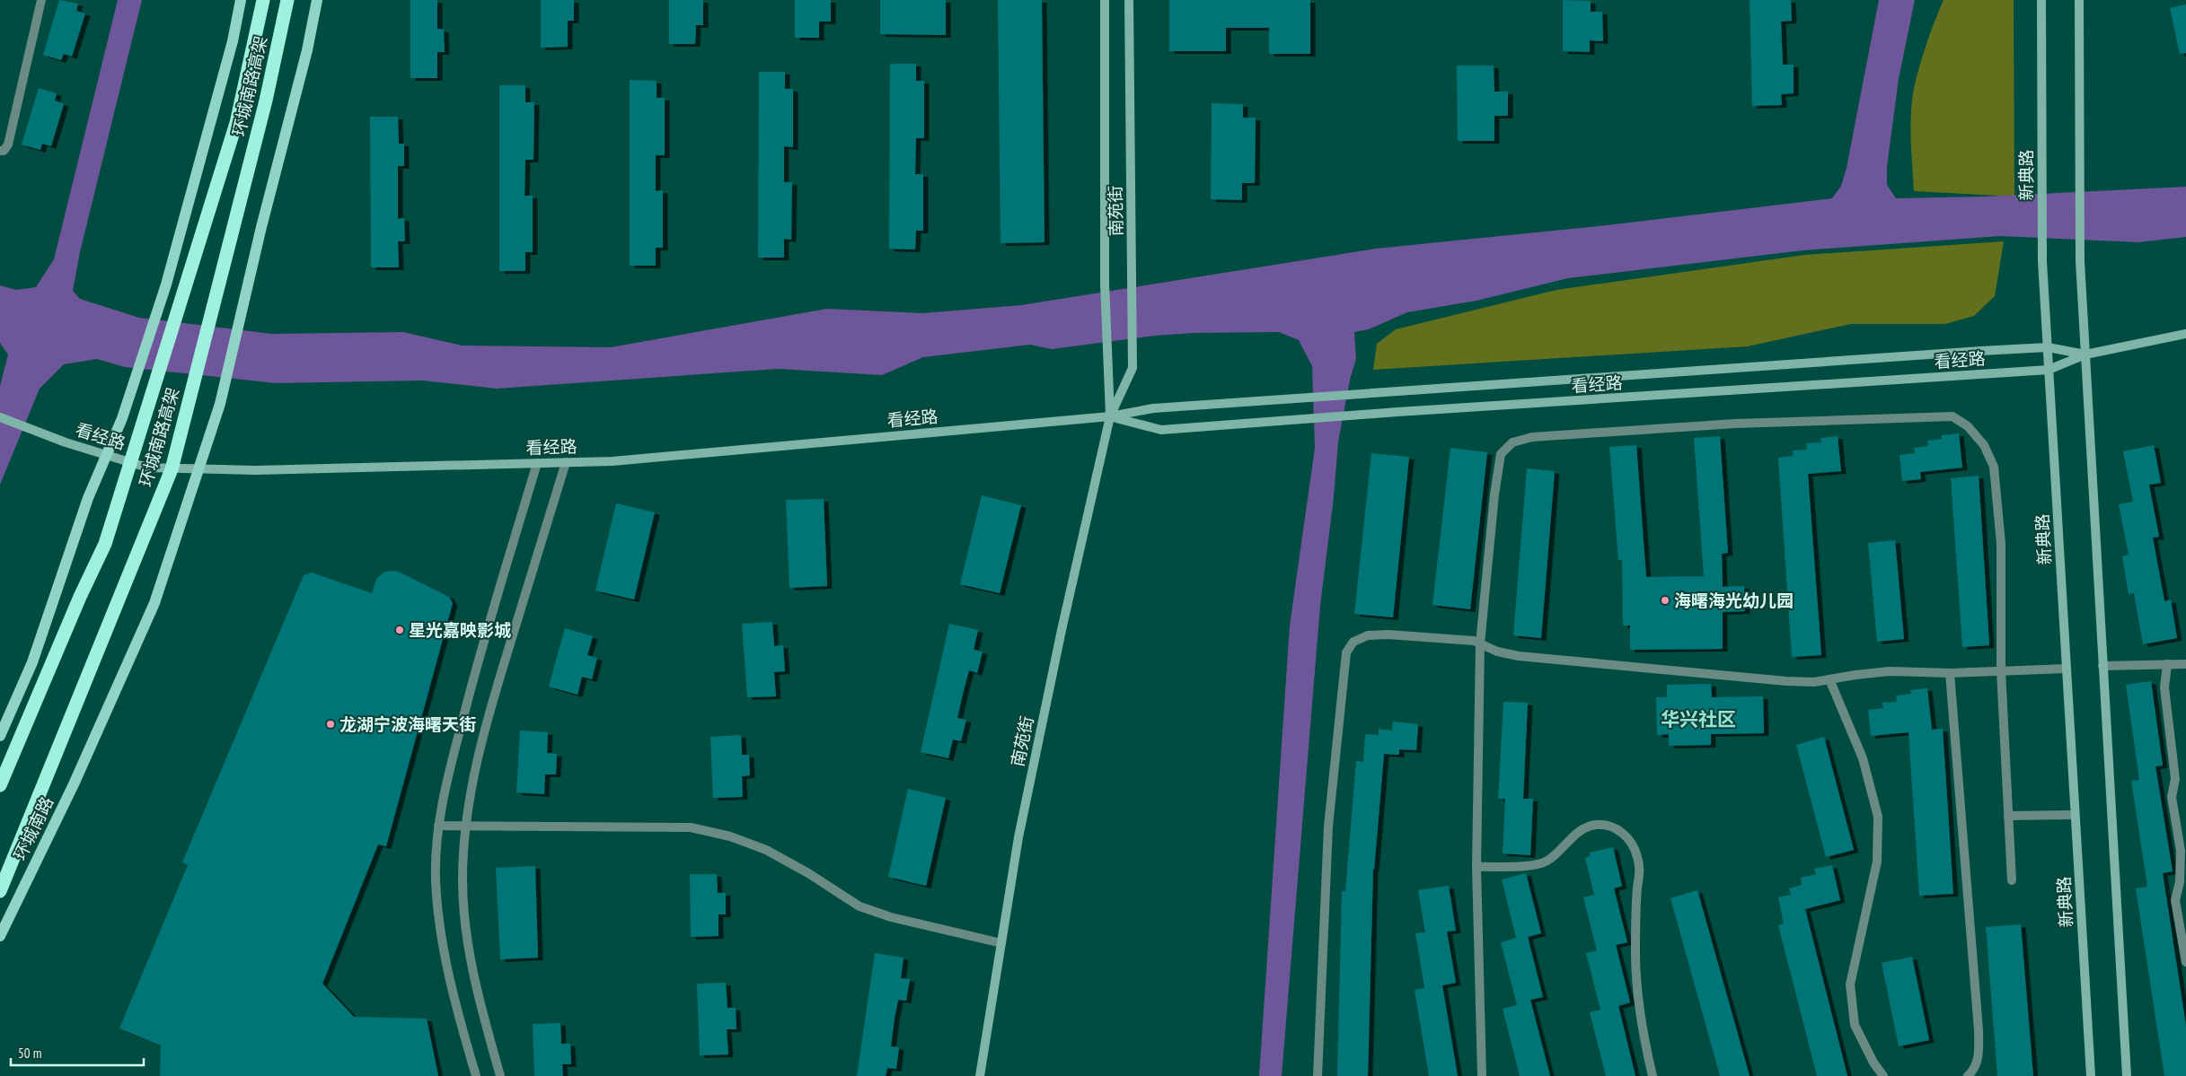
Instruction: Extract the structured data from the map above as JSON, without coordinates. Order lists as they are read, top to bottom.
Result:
{
  "streets": {
    "highway": ["环城南路高架"],
    "main road": [
      "新典路",
      "南苑街",
      "看经路",
      "环城南路"
    ]
  },
  "crossings": [
    ["新典路", "看经路"],
    ["南苑街", "看经路"],
    ["看经路", "环城南路"]
  ],
  "districts": ["华兴社区"],
  "places": ["海曙海光幼儿园", "星光嘉映影城", "龙湖宁波海曙天街"],
  "scale_bar": "50 m"
}
